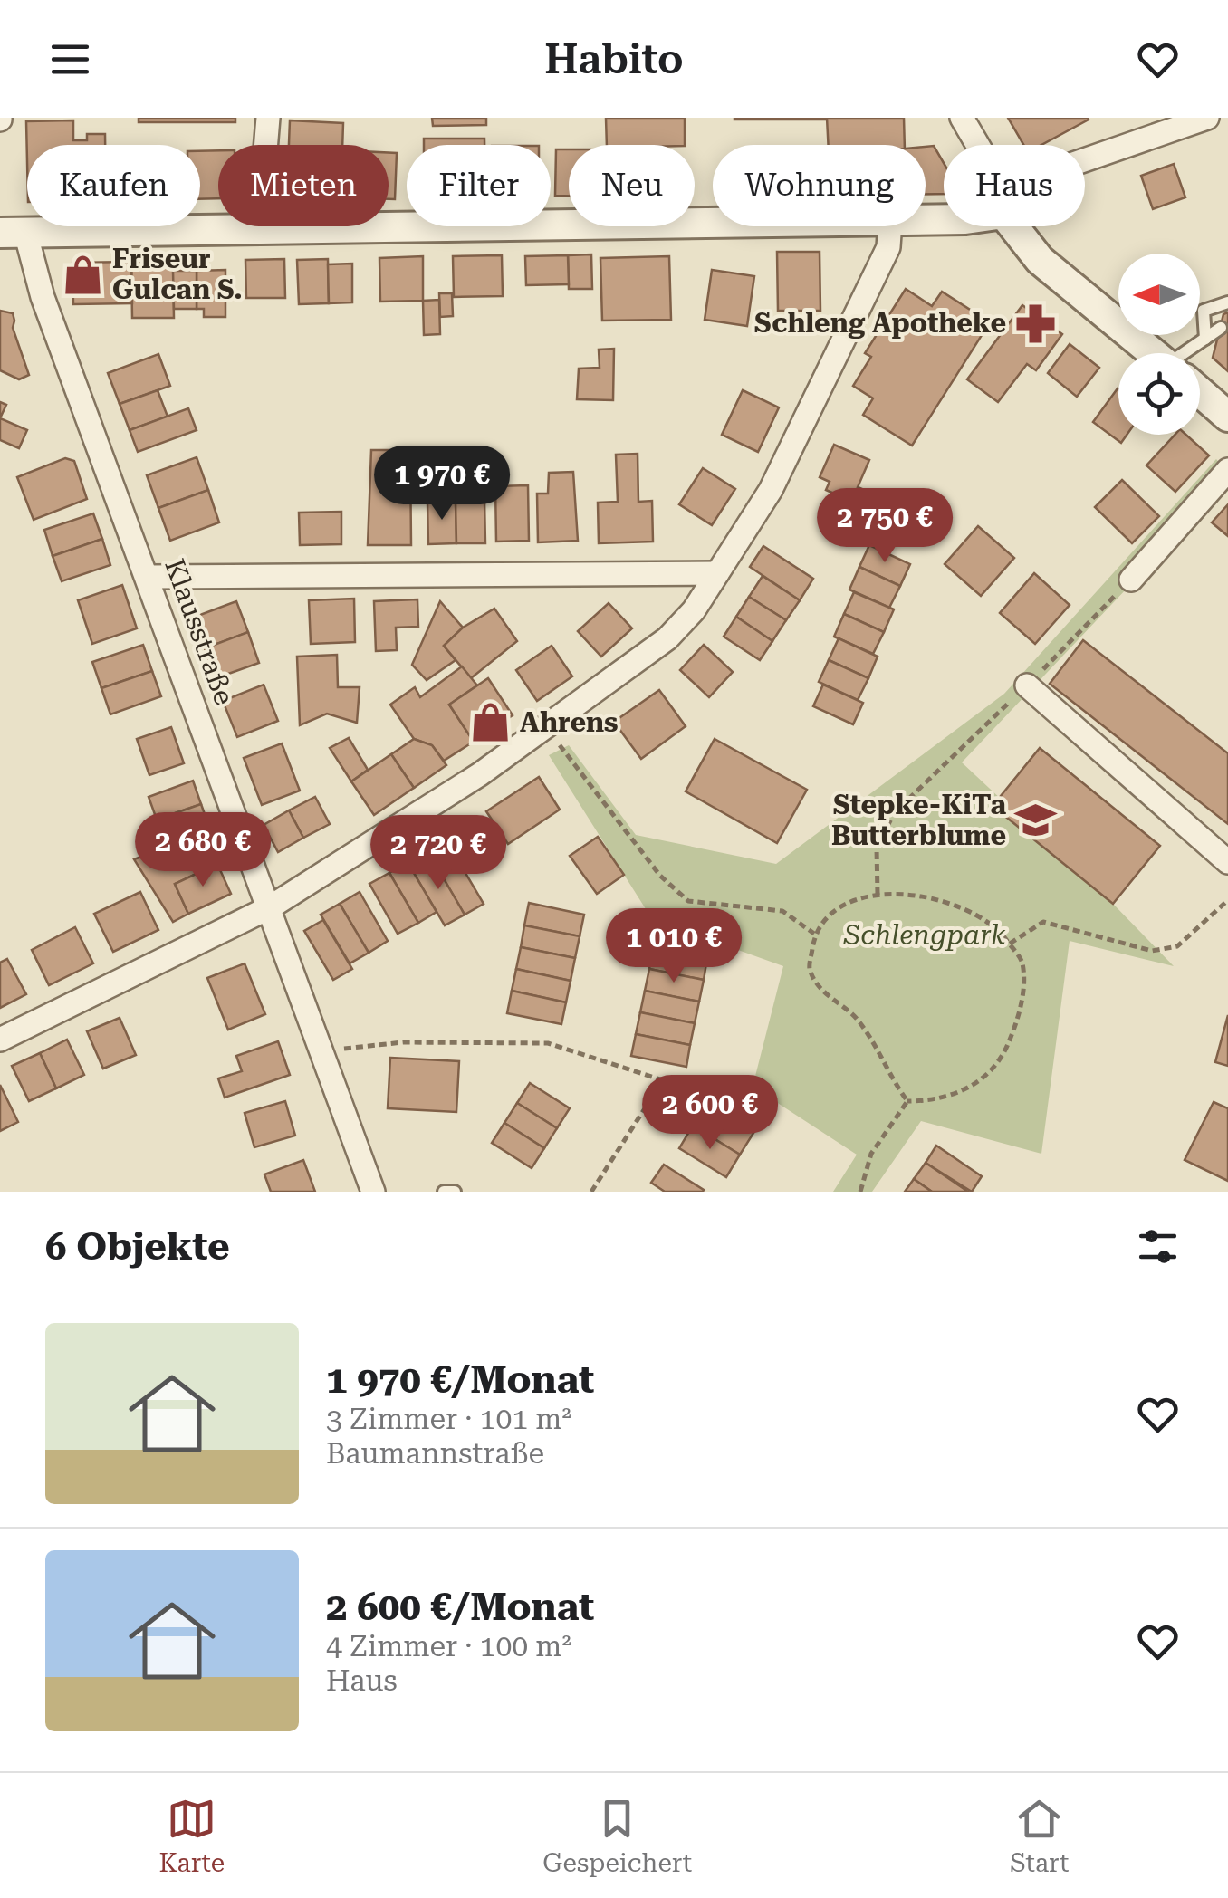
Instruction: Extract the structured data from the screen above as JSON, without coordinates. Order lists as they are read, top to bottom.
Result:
{
  "streets": {
    "street": ["Klausstraße"]
  },
  "parks": ["Schlengpark"],
  "places": {
    "shop": ["Friseur Gulcan S.", "Ahrens"],
    "pharmacy": ["Schleng Apotheke"],
    "school or university": ["Stepke-KiTa Butterblume"]
  },
  "north": "left",
  "page": {
    "header": "Habito",
    "chip": [
      "Kaufen",
      "Mieten",
      "Filter",
      "Neu",
      "Wohnung",
      "Haus"
    ],
    "price": [
      "1 970 €",
      "2 750 €",
      "2 680 €",
      "2 720 €",
      "1 010 €",
      "2 600 €"
    ],
    "heading": "6 Objekte",
    "list": [
      {
        "name": "1 970 €/Monat",
        "note": "3 Zimmer · 101 m² · Baumannstraße"
      },
      {
        "name": "2 600 €/Monat",
        "note": "4 Zimmer · 100 m² · Haus"
      }
    ],
    "tabs": ["Karte", "Gespeichert", "Start"]
  }
}
